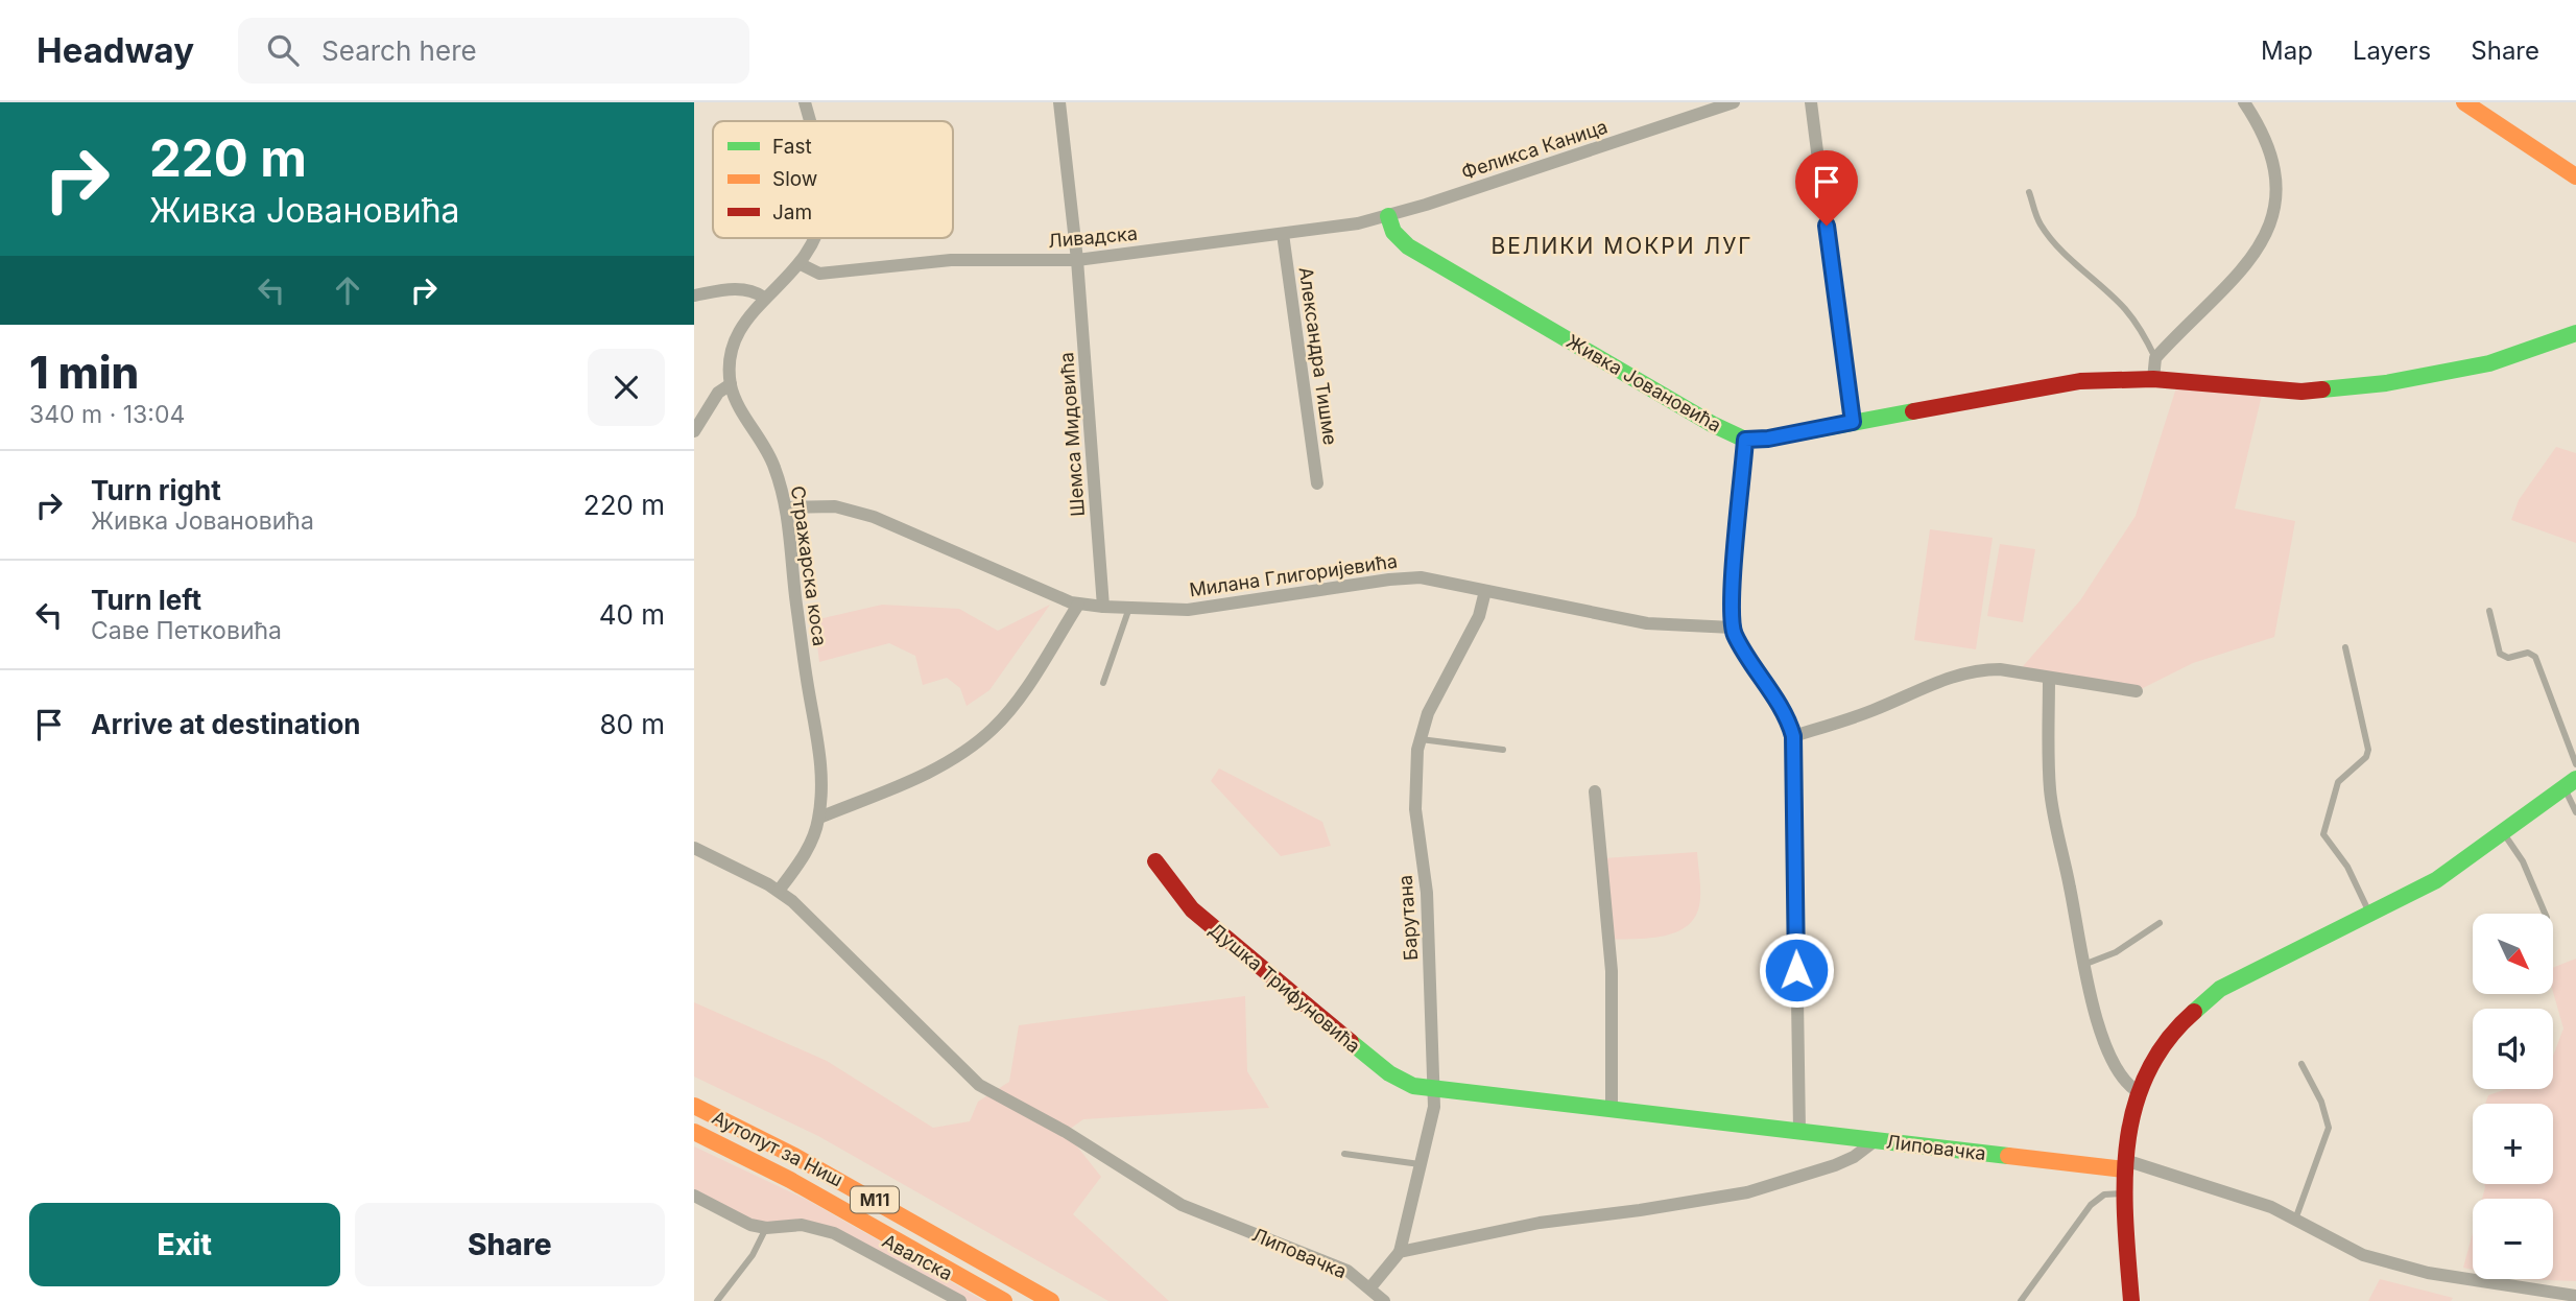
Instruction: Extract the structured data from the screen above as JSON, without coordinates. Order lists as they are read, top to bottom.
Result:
{
  "streets": {
    "main road": [
      "Живка Јовановића",
      "Душка Трифуновића",
      "Липовачка",
      "Аутопут за Ниш",
      "M11"
    ],
    "street": [
      "Феликса Каница",
      "Ливадска",
      "Александра Тишме",
      "Шемса Мидовића",
      "Стражарска коса",
      "Милана Глигоријевића",
      "Барутана",
      "Авалска"
    ]
  },
  "crossings": [
    ["Феликса Каница", "Ливадска"],
    ["Феликса Каница", "Живка Јовановића"],
    ["Ливадска", "Александра Тишме"],
    ["Ливадска", "Живка Јовановића"],
    ["Ливадска", "Шемса Мидовића"],
    ["Шемса Мидовића", "Милана Глигоријевића"],
    ["Стражарска коса", "Милана Глигоријевића"],
    ["Стражарска коса", "Липовачка"],
    ["Милана Глигоријевића", "Барутана"],
    ["Барутана", "Душка Трифуновића"],
    ["Барутана", "Липовачка"],
    ["Душка Трифуновића", "Липовачка"]
  ],
  "districts": ["ВЕЛИКИ МОКРИ ЛУГ"],
  "legend": ["Fast", "Slow", "Jam"],
  "north": "bottom right",
  "page": {
    "header": "Headway",
    "search": "Search here",
    "nav": ["Map", "Layers", "Share"],
    "turn": ["220 m", "Живка Јовановића"],
    "heading": ["1 min", "340 m · 13:04"],
    "list": [
      {
        "name": "Turn right",
        "note": "Живка Јовановића",
        "value": "220 m"
      },
      {
        "name": "Turn left",
        "note": "Саве Петковића",
        "value": "40 m"
      },
      {
        "name": "Arrive at destination",
        "value": "80 m"
      }
    ],
    "map_buttons": ["+", "−"],
    "buttons": ["Exit", "Share"]
  }
}
